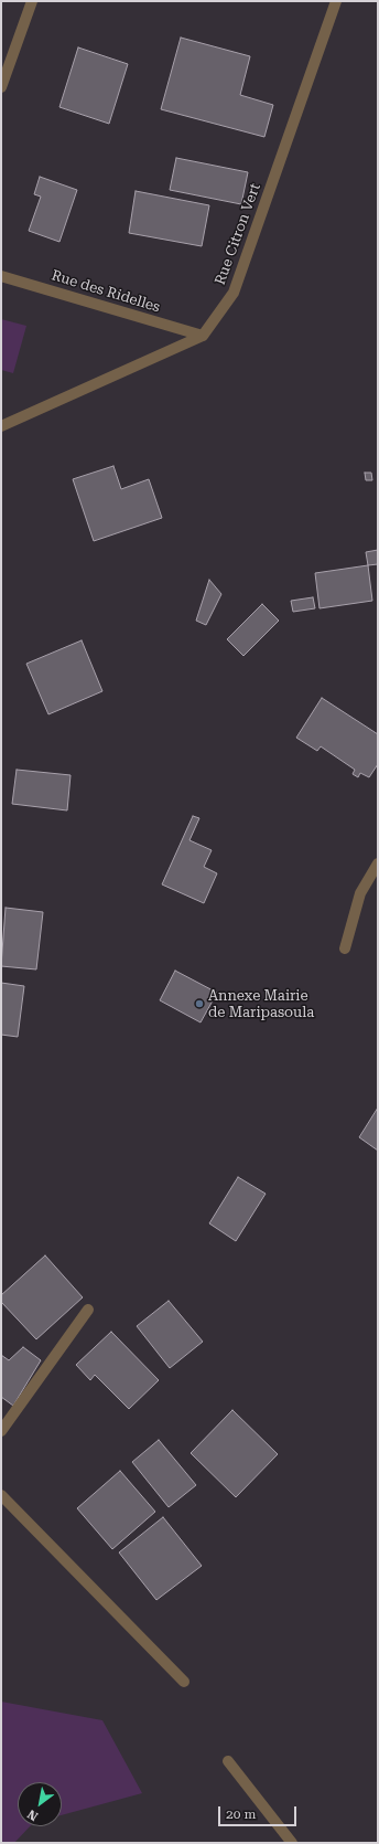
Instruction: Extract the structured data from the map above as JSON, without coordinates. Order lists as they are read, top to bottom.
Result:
{
  "streets": {
    "street": ["Rue Citron Vert", "Rue des Ridelles"]
  },
  "crossings": [
    ["Rue Citron Vert", "Rue des Ridelles"]
  ],
  "places": ["Annexe Mairie de Maripasoula"],
  "scale_bar": "20 m",
  "north": "bottom left"
}
